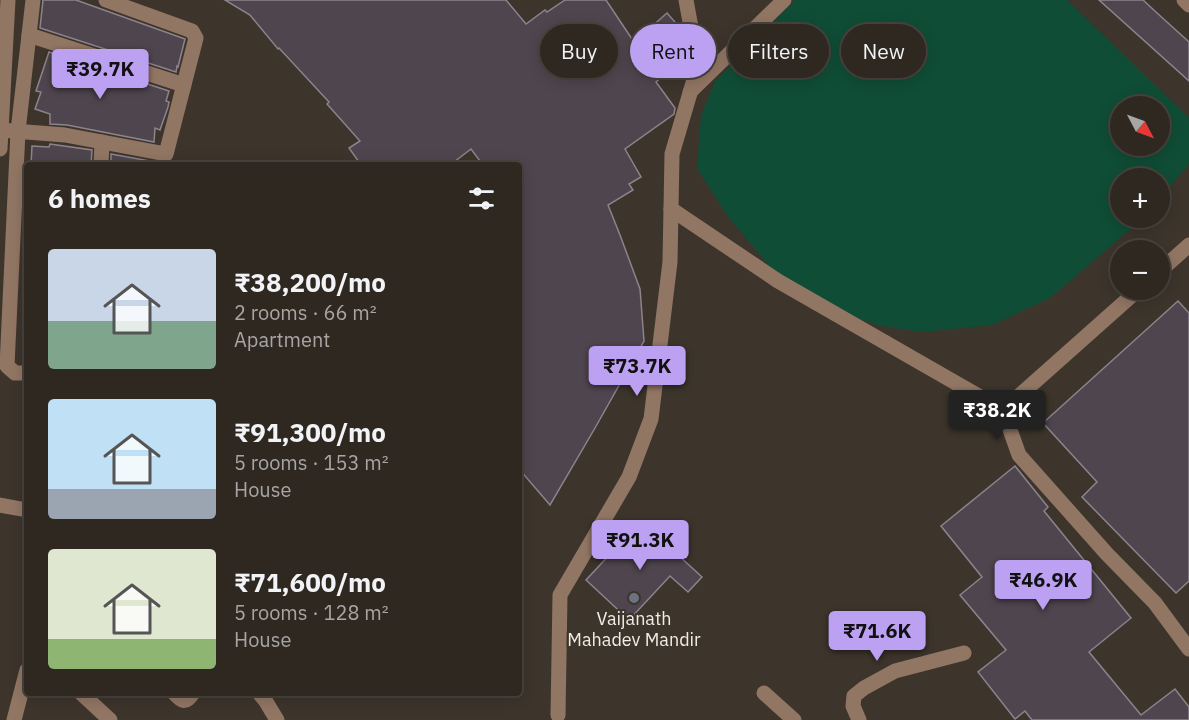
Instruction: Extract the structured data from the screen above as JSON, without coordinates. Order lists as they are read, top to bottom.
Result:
{
  "places": ["Vaijanath Mahadev Mandir"],
  "north": "bottom right",
  "page": {
    "chip": [
      "Buy",
      "Rent",
      "Filters",
      "New"
    ],
    "price": [
      "₹39.7K",
      "₹73.7K",
      "₹38.2K",
      "₹91.3K",
      "₹46.9K",
      "₹71.6K"
    ],
    "map_buttons": ["+", "−"],
    "heading": "6 homes",
    "list": [
      {
        "name": "₹38,200/mo",
        "note": "2 rooms · 66 m² · Apartment"
      },
      {
        "name": "₹91,300/mo",
        "note": "5 rooms · 153 m² · House"
      },
      {
        "name": "₹71,600/mo",
        "note": "5 rooms · 128 m² · House"
      }
    ]
  }
}
